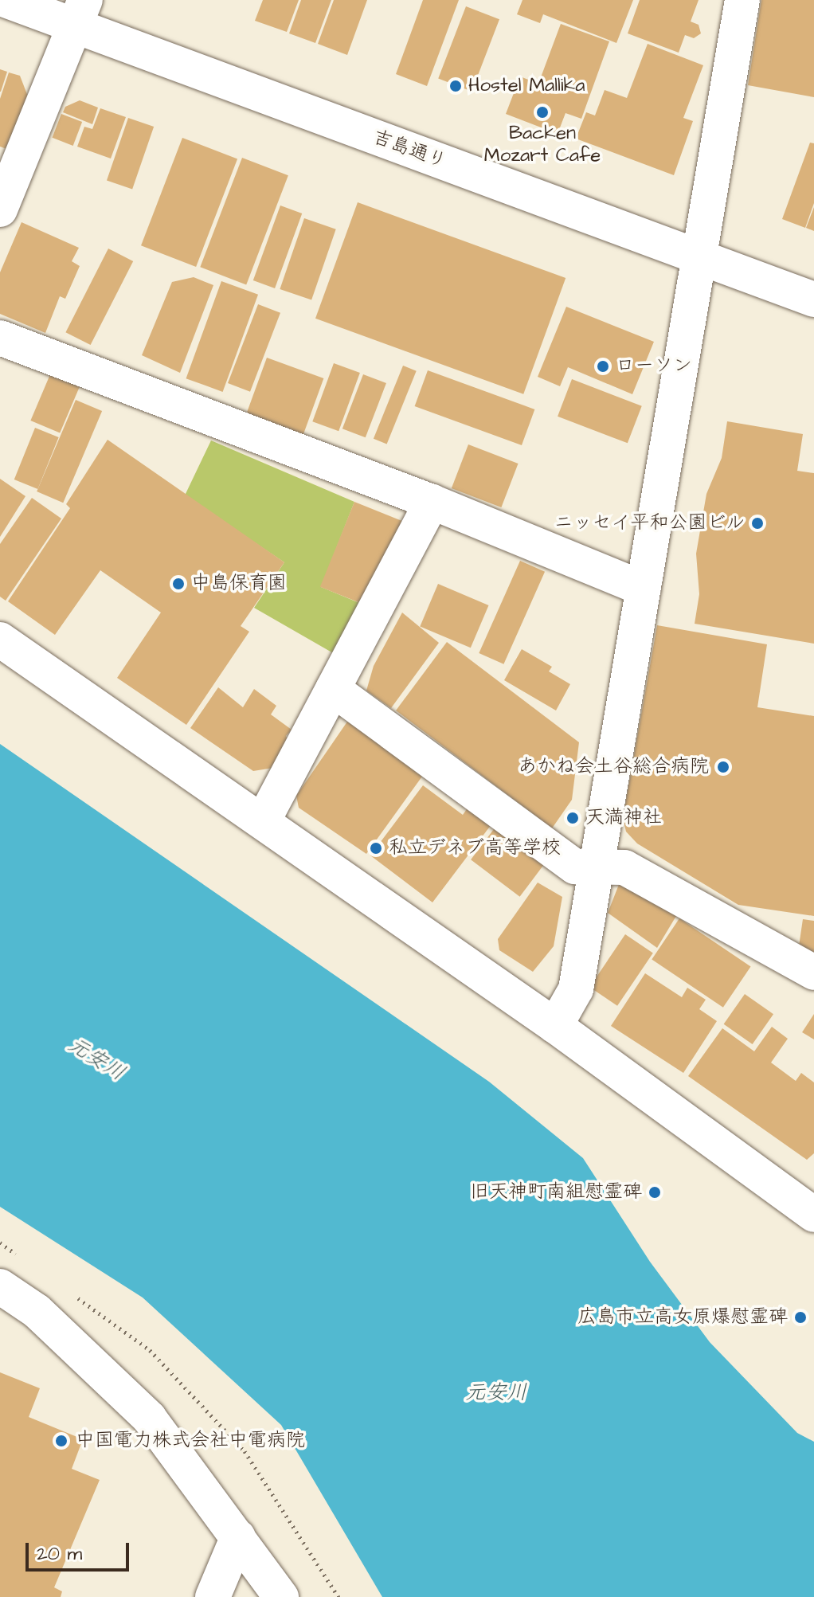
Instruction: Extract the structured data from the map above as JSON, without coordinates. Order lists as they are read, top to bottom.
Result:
{
  "streets": {
    "street": ["吉島通り"]
  },
  "water": ["元安川"],
  "places": [
    "Hostel Mallika",
    "Backen Mozart Cafe",
    "ローソン",
    "ニッセイ平和公園ビル",
    "中島保育園",
    "あかね会土谷総合病院",
    "天満神社",
    "私立デネブ高等学校",
    "旧天神町南組慰霊碑",
    "広島市立高女原爆慰霊碑",
    "中国電力株式会社中電病院"
  ],
  "scale_bar": "20 m"
}
